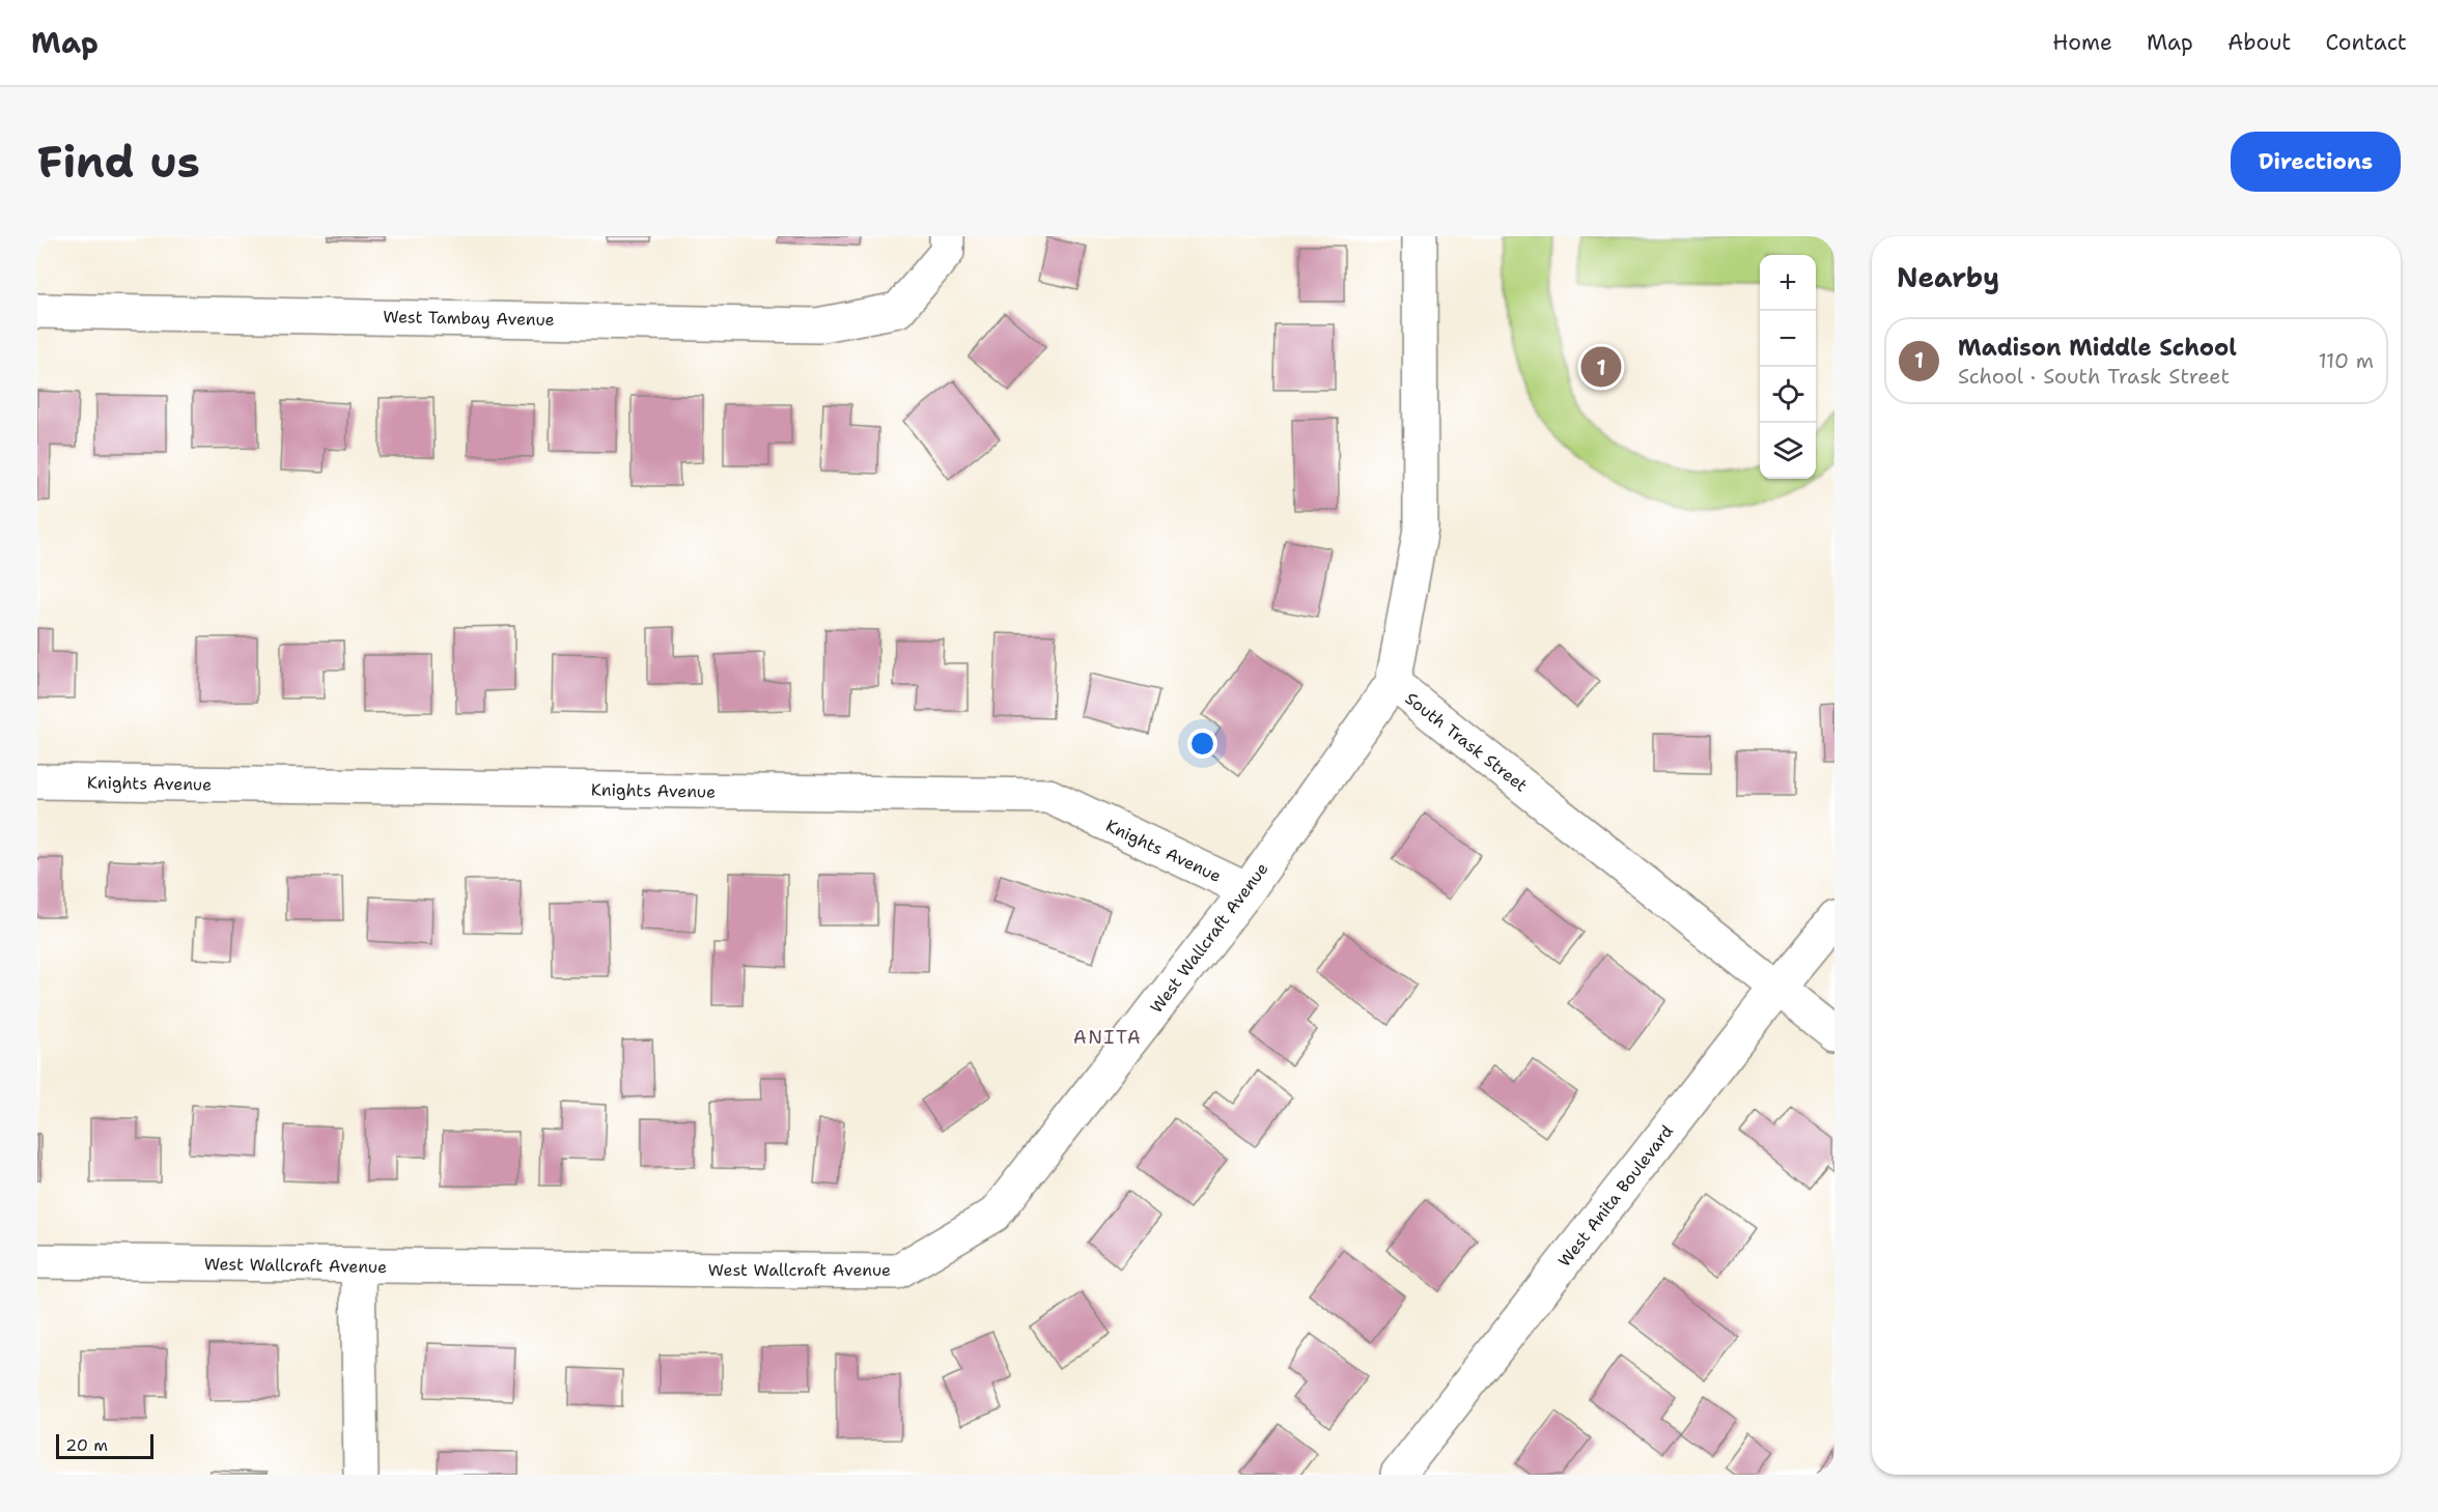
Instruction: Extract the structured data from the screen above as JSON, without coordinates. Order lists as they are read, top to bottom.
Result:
{
  "streets": {
    "street": [
      "West Tambay Avenue",
      "South Trask Street",
      "Knights Avenue",
      "West Wallcraft Avenue",
      "West Anita Boulevard"
    ]
  },
  "crossings": [
    ["South Trask Street", "West Wallcraft Avenue"],
    ["South Trask Street", "West Anita Boulevard"],
    ["Knights Avenue", "West Wallcraft Avenue"]
  ],
  "districts": ["ANITA"],
  "scale_bar": "20 m",
  "page": {
    "header": "Map",
    "nav": [
      "Home",
      "Map",
      "About",
      "Contact"
    ],
    "buttons": "Directions",
    "title": "Find us",
    "heading": "Nearby",
    "map_buttons": ["+", "−"],
    "list": [
      {
        "mark": "1",
        "name": "Madison Middle School",
        "note": "School · South Trask Street",
        "value": "110 m"
      }
    ],
    "pins": "1",
    "scale": "20 m"
  }
}
